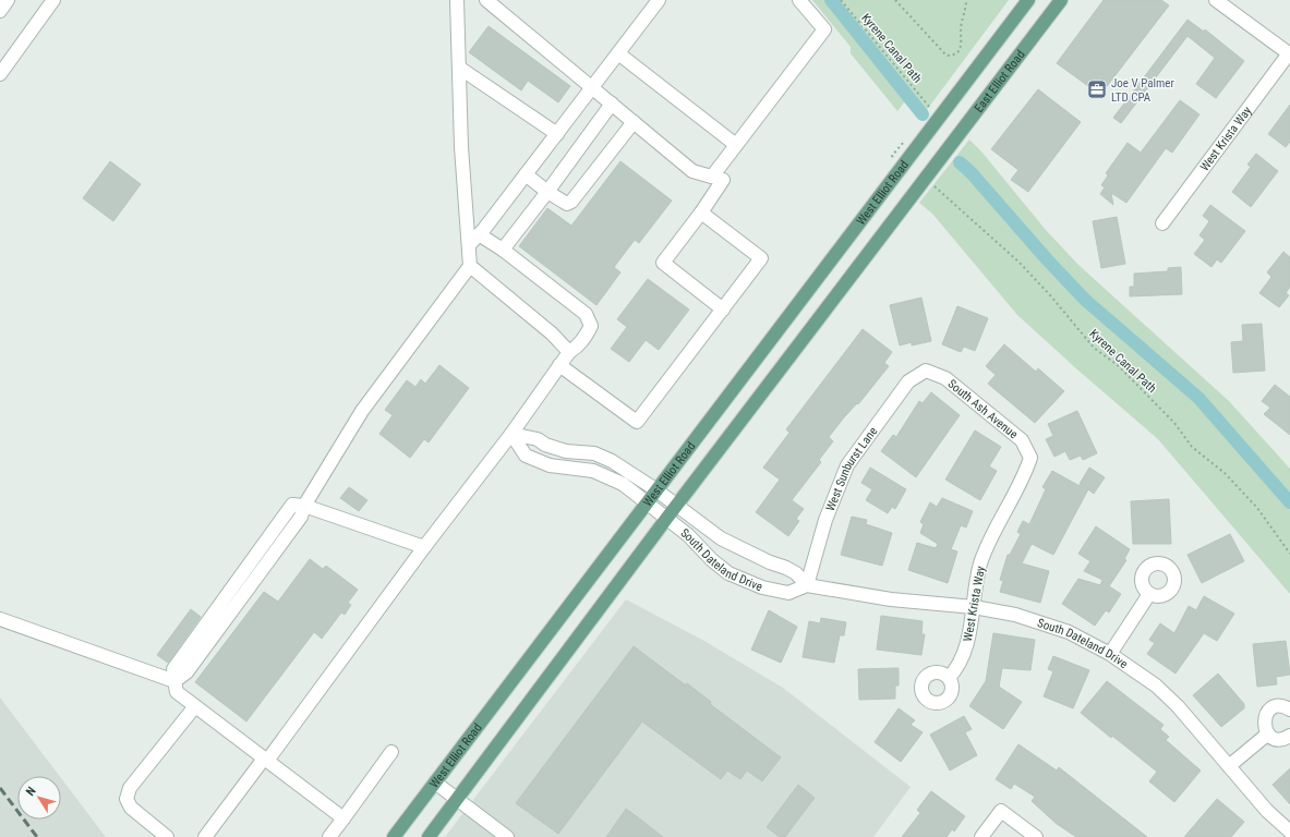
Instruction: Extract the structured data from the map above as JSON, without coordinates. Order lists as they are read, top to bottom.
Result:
{
  "streets": {
    "main road": ["East Elliot Road", "West Elliot Road"],
    "street": [
      "West Krista Way",
      "South Ash Avenue",
      "West Sunburst Lane",
      "South Dateland Drive"
    ],
    "path": ["Kyrene Canal Path"]
  },
  "crossings": [
    ["East Elliot Road", "South Dateland Drive"],
    ["West Krista Way", "South Ash Avenue"],
    ["West Krista Way", "South Dateland Drive"],
    ["West Elliot Road", "South Dateland Drive"],
    ["South Ash Avenue", "West Sunburst Lane"],
    ["West Sunburst Lane", "South Dateland Drive"]
  ],
  "places": {
    "office": ["Joe V Palmer LTD CPA"]
  },
  "north": "top left"
}
